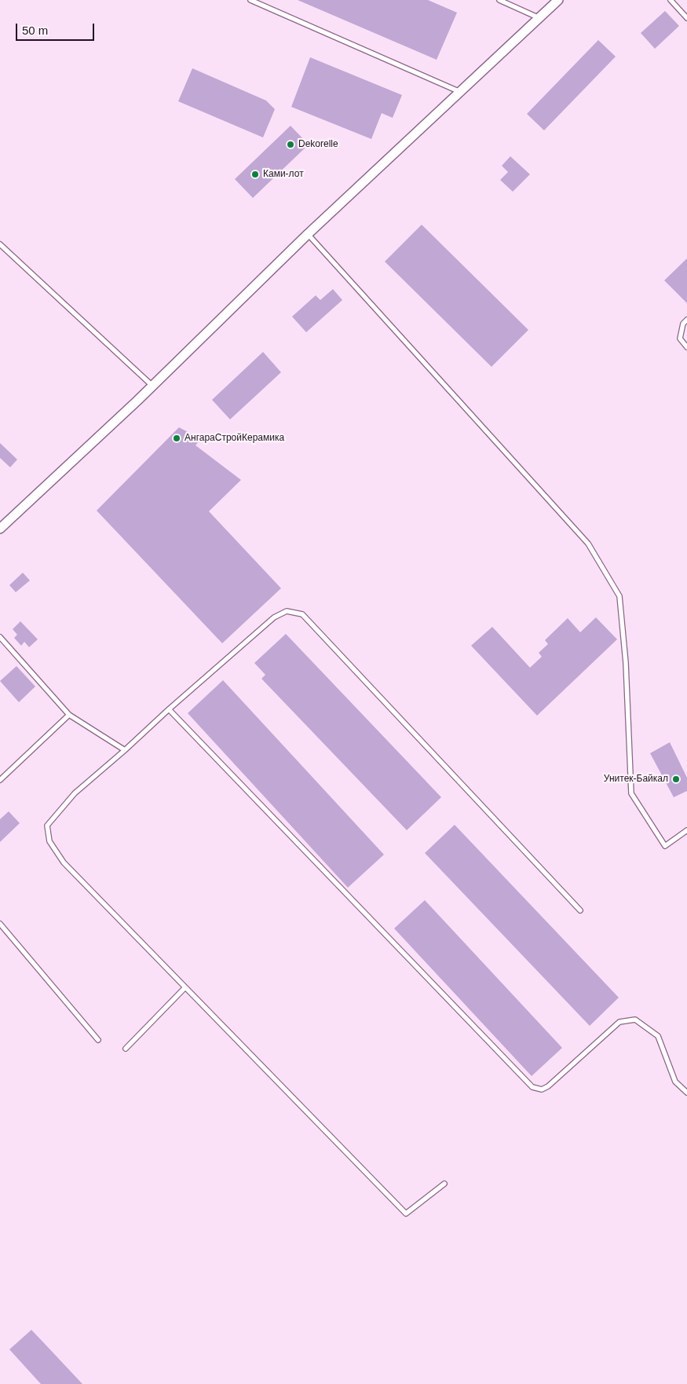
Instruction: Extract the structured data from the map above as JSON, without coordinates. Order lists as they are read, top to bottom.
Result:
{
  "places": [
    "Dekorelle",
    "Ками-лот",
    "АнгараСтройКерамика",
    "Унитек-Байкал"
  ],
  "scale_bar": "50 m"
}
